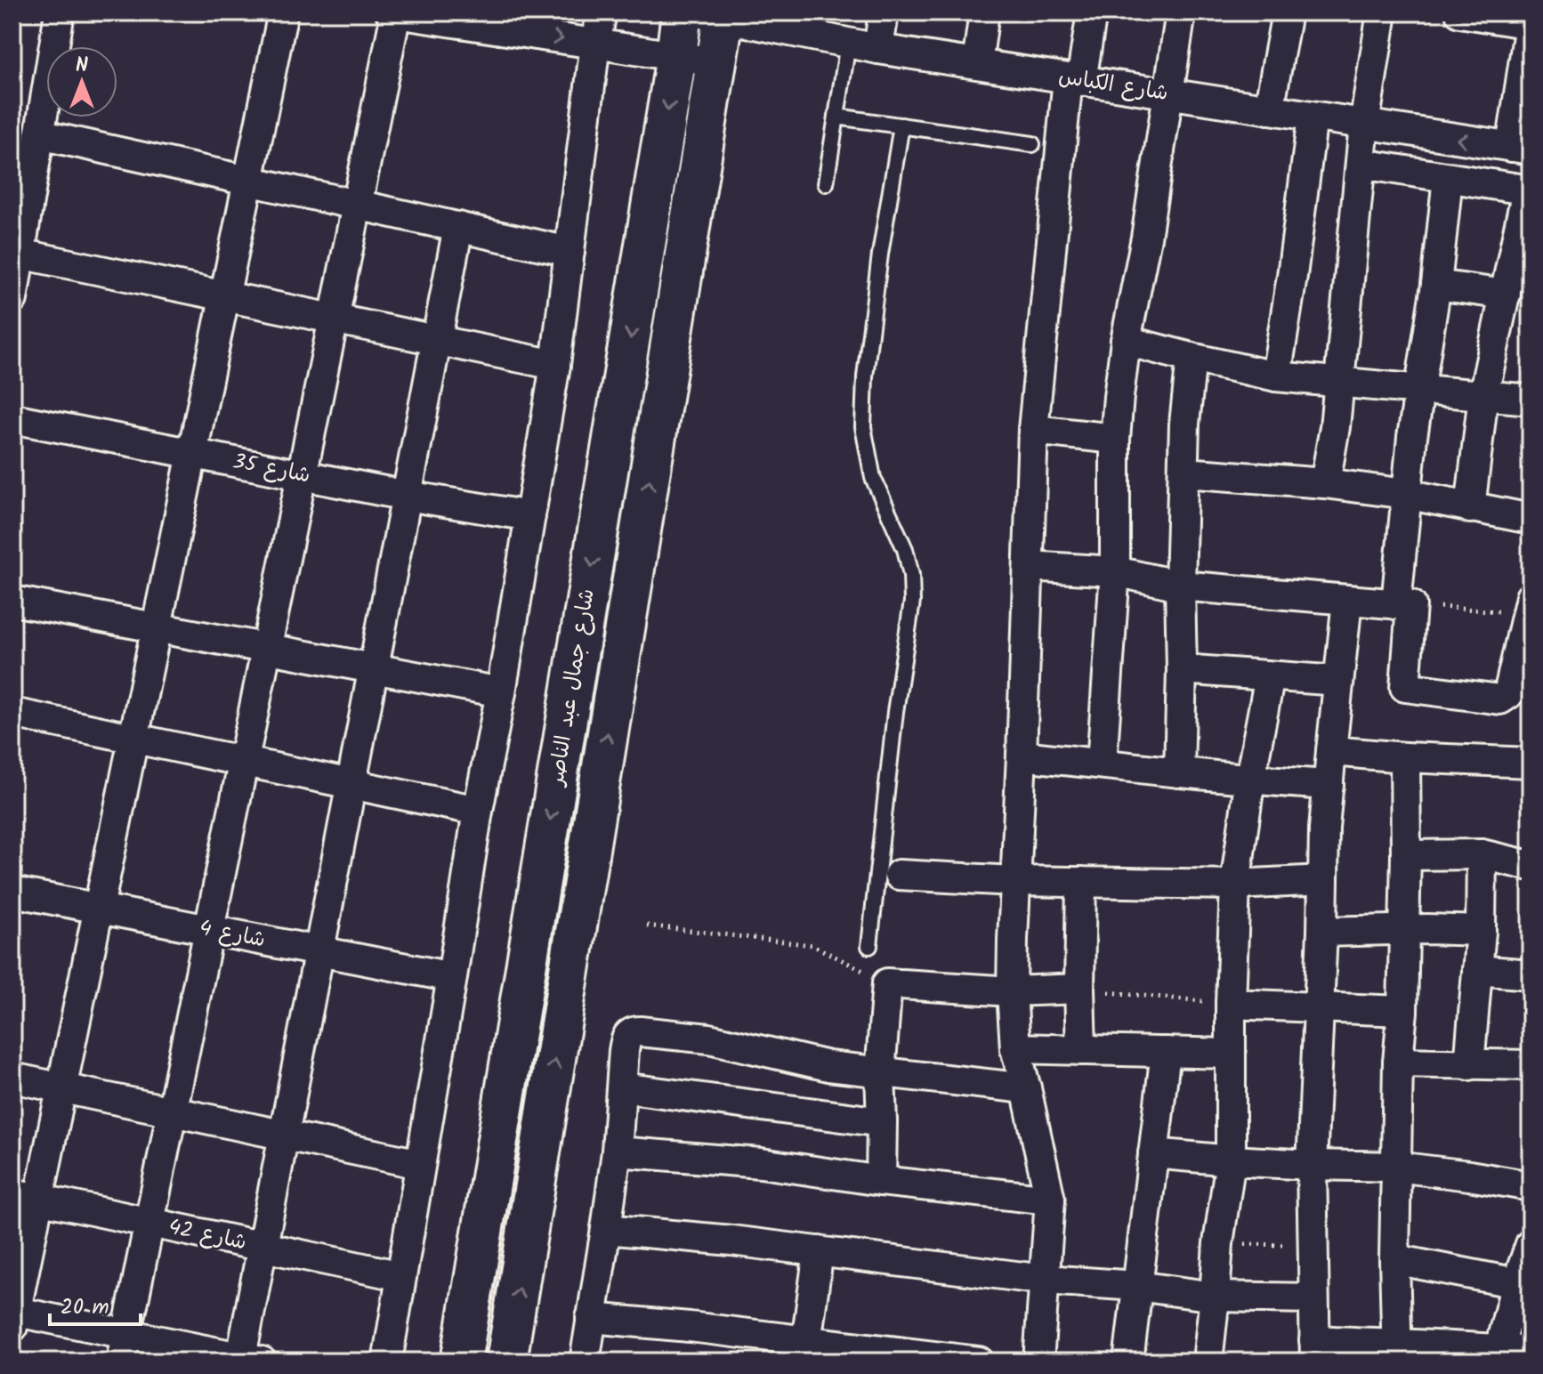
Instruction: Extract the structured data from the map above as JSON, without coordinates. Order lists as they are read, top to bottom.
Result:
{
  "streets": {
    "main road": ["شارع جمال عبد الناصر"],
    "street": [
      "شارع الكباس",
      "شارع 35",
      "شارع 4",
      "شارع 42"
    ]
  },
  "crossings": [
    ["شارع الكباس", "شارع جمال عبد الناصر"]
  ],
  "scale_bar": "20 m",
  "north": "top"
}
